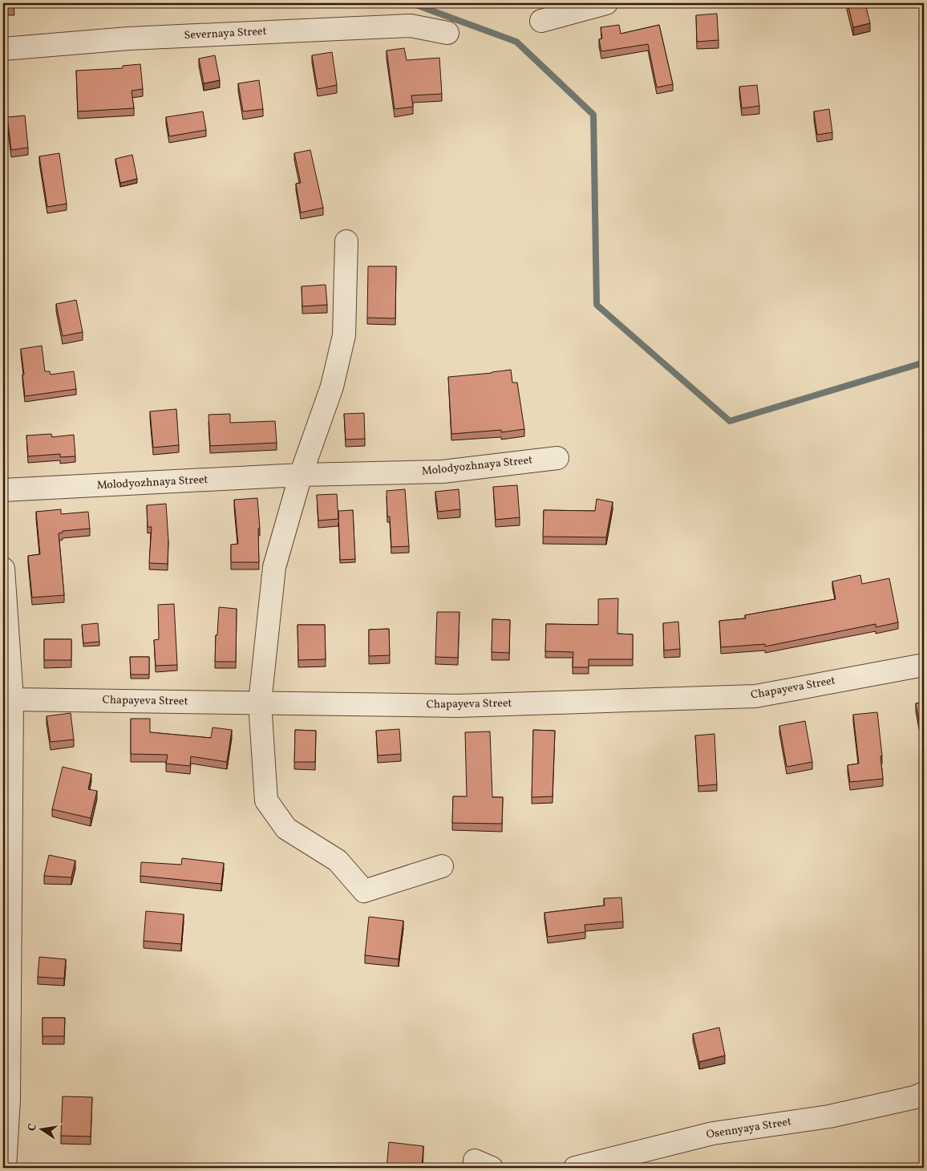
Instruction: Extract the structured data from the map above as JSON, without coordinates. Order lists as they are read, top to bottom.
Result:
{
  "streets": {
    "street": [
      "Severnaya Street",
      "Molodyozhnaya Street",
      "Chapayeva Street",
      "Osennyaya Street"
    ]
  },
  "north": "left"
}
